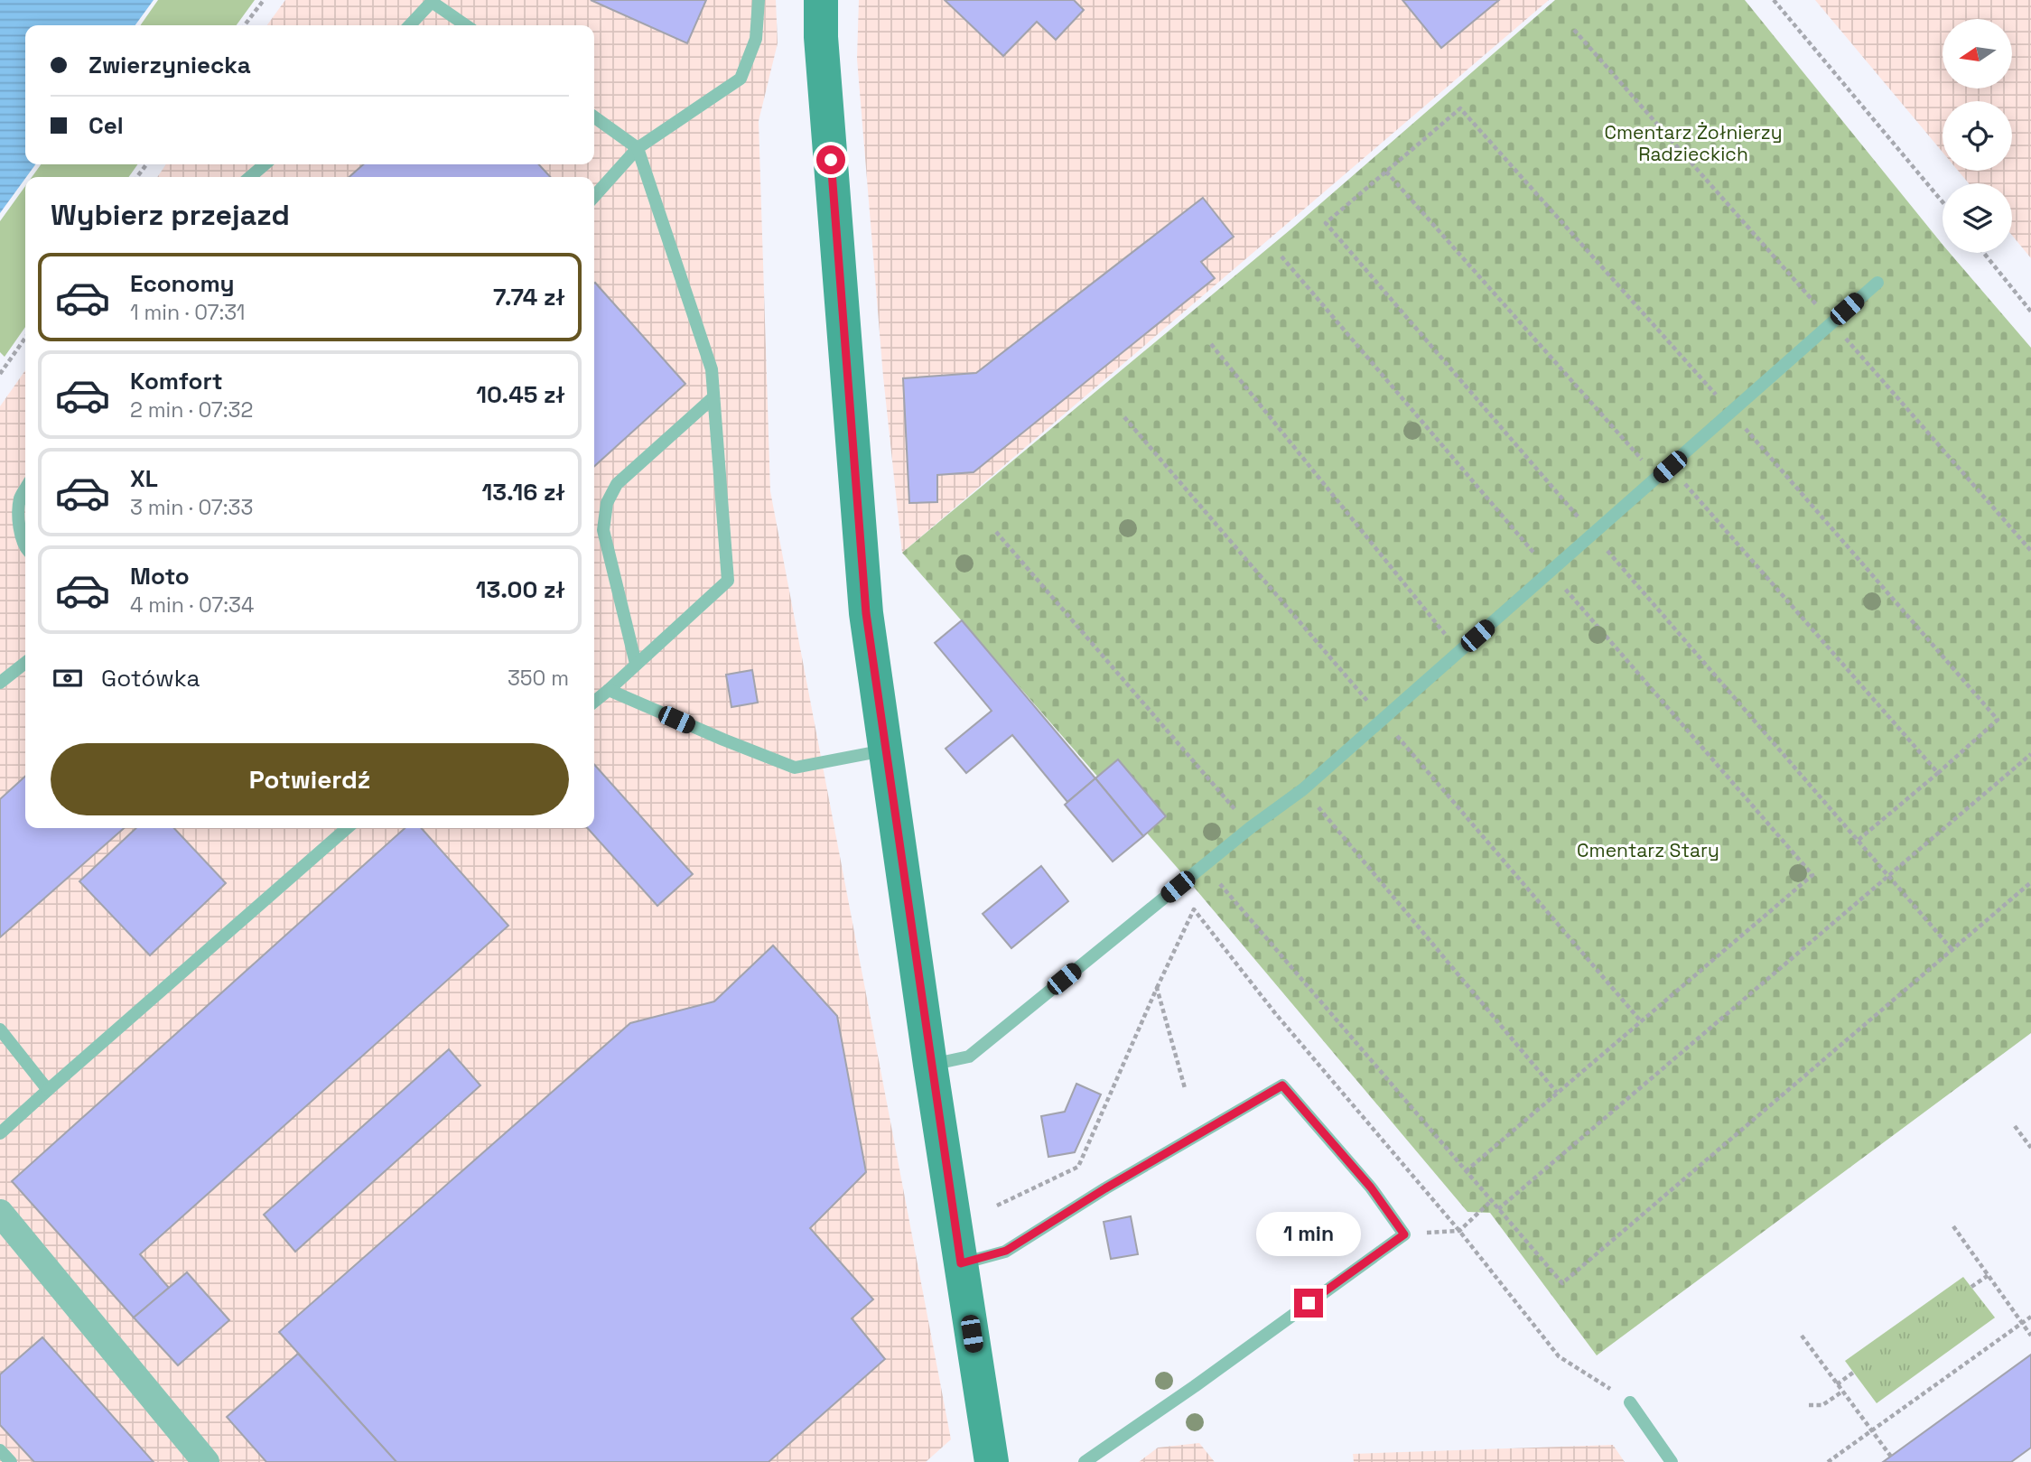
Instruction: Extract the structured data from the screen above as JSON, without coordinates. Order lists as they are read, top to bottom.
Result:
{
  "parks": ["Cmentarz Żołnierzy Radzieckich", "Cmentarz Stary"],
  "north": "left",
  "page": {
    "banner": ["Zwierzyniecka", "Cel"],
    "heading": "Wybierz przejazd",
    "list": [
      {
        "name": "Economy",
        "note": "1 min · 07:31",
        "value": "7.74 zł"
      },
      {
        "name": "Komfort",
        "note": "2 min · 07:32",
        "value": "10.45 zł"
      },
      {
        "name": "XL",
        "note": "3 min · 07:33",
        "value": "13.16 zł"
      },
      {
        "name": "Moto",
        "note": "4 min · 07:34",
        "value": "13.00 zł"
      }
    ],
    "pay": ["Gotówka", "350 m"],
    "buttons": "Potwierdź",
    "bubble": "1 min"
  }
}
